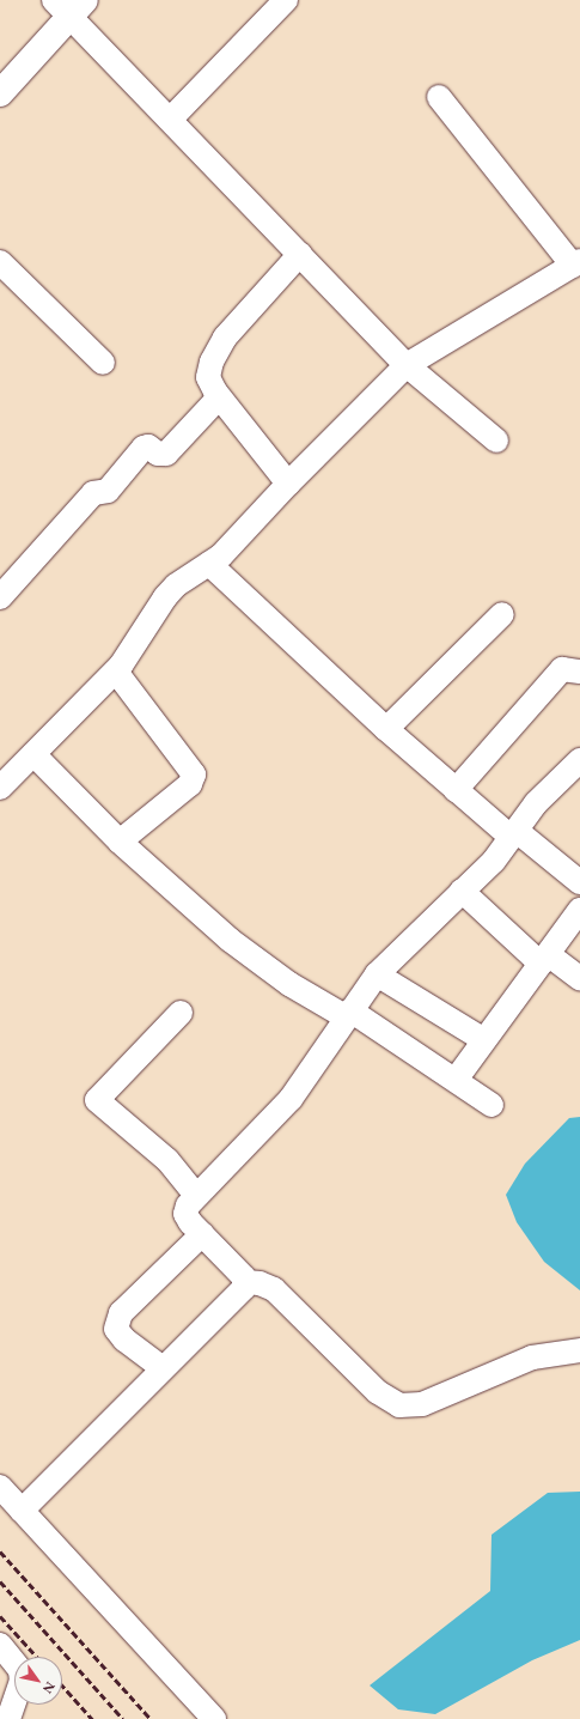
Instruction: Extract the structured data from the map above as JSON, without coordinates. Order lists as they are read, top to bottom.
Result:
{
  "north": "bottom right"
}
